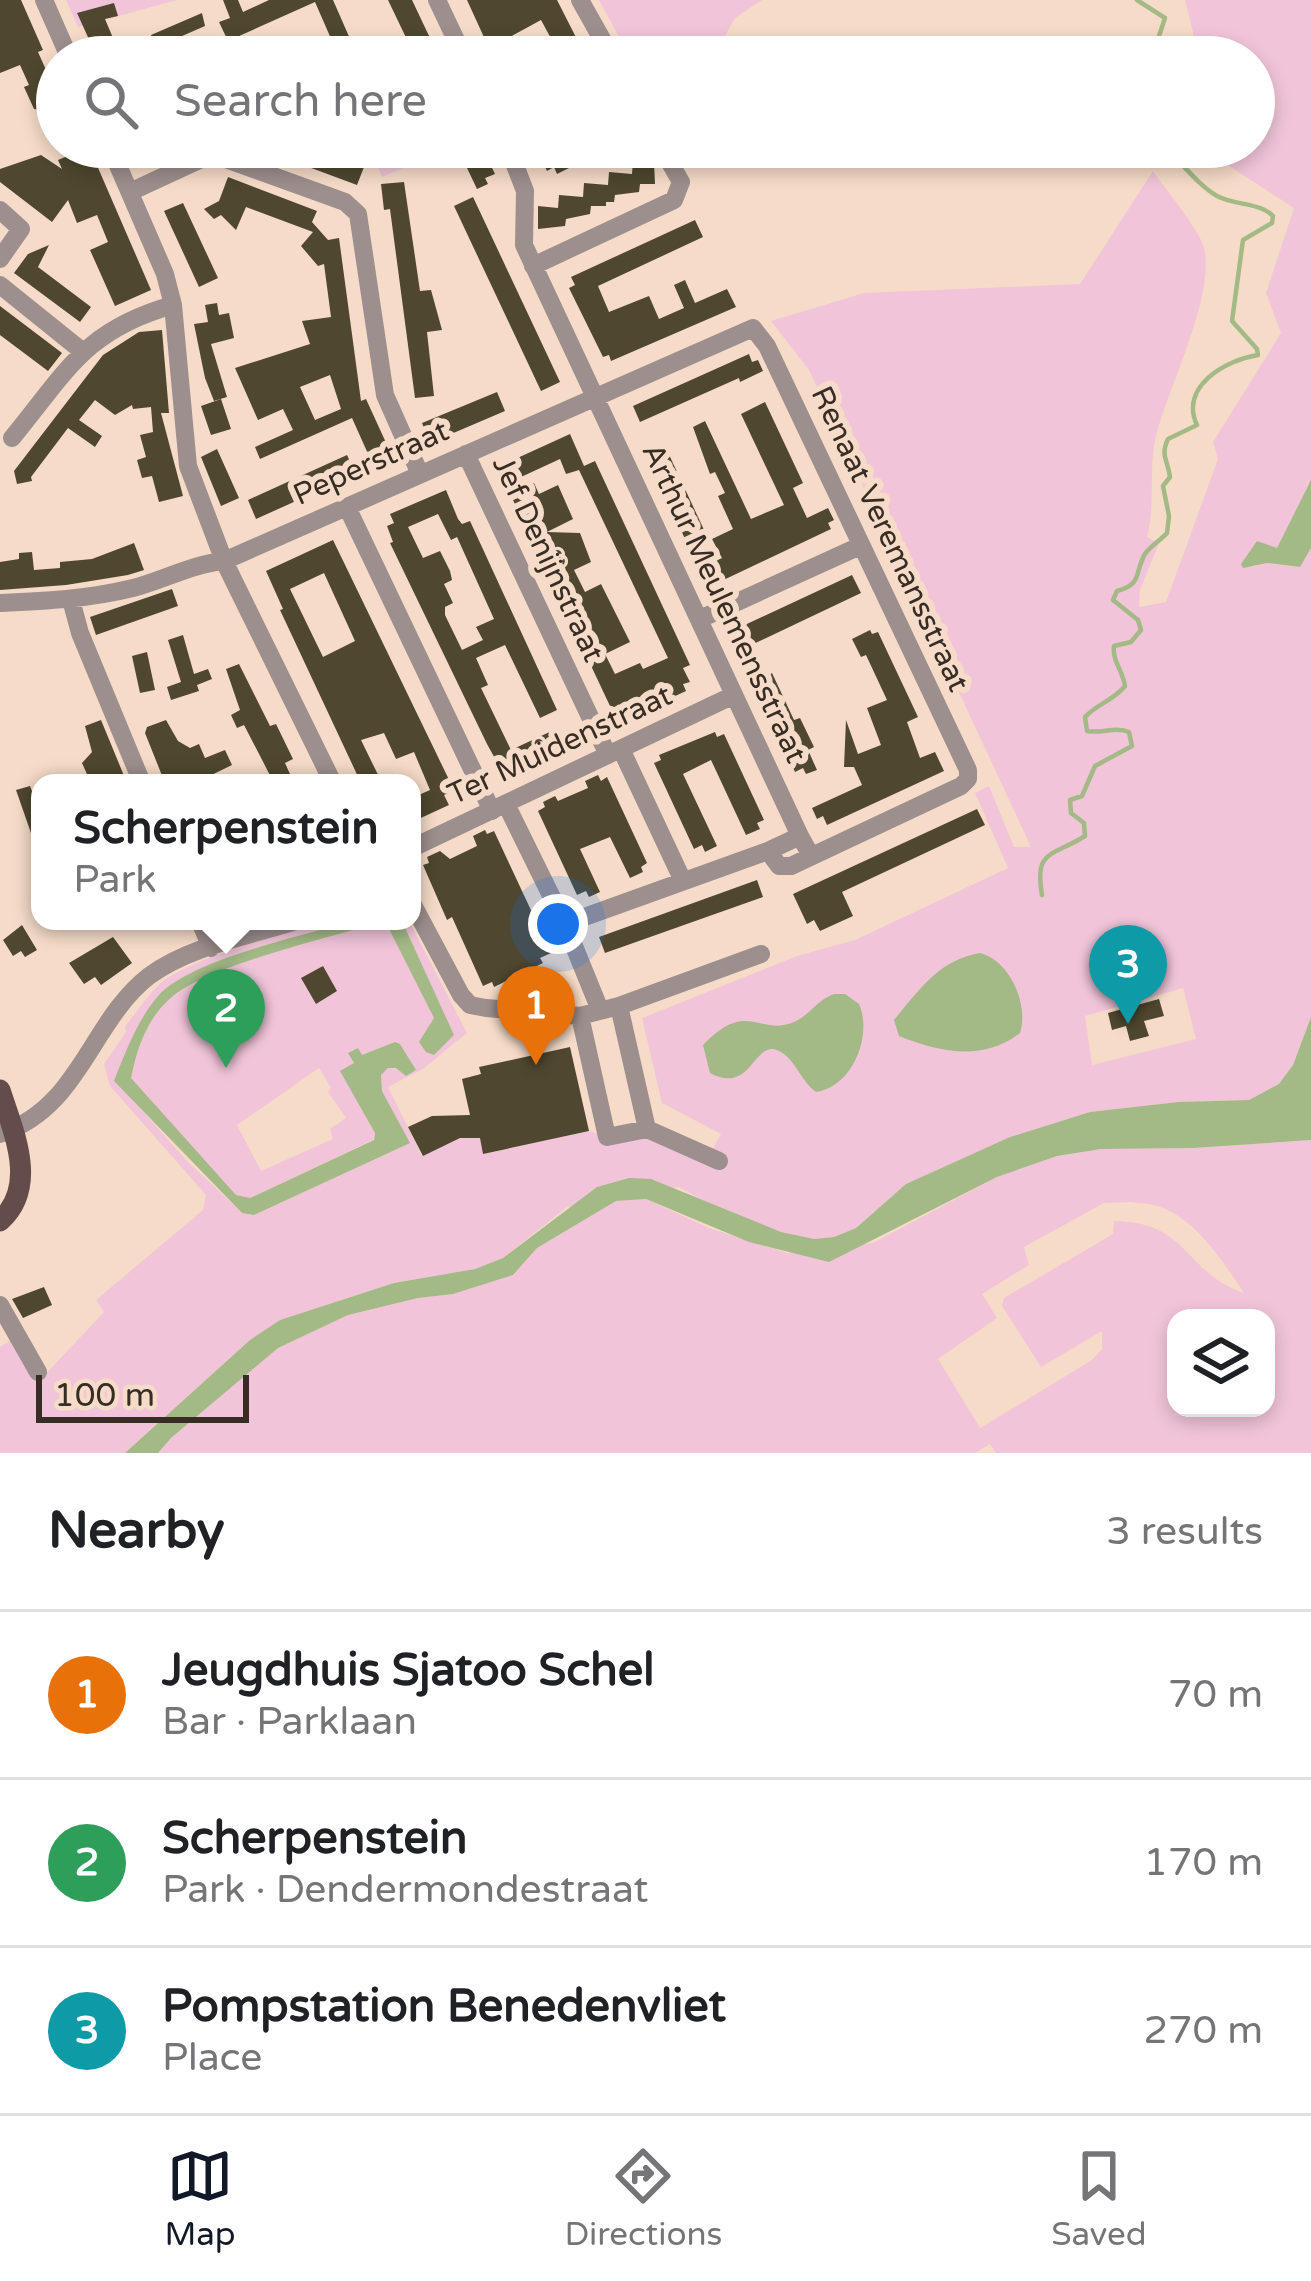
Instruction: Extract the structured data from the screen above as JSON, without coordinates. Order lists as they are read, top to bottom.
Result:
{
  "streets": {
    "street": [
      "Peperstraat",
      "Renaat Veremansstraat",
      "Jef Denijnstraat",
      "Arthur Meulemensstraat",
      "Ter Muidenstraat"
    ]
  },
  "crossings": [
    ["Peperstraat", "Renaat Veremansstraat"],
    ["Peperstraat", "Jef Denijnstraat"],
    ["Peperstraat", "Arthur Meulemensstraat"],
    ["Renaat Veremansstraat", "Arthur Meulemensstraat"],
    ["Jef Denijnstraat", "Ter Muidenstraat"],
    ["Arthur Meulemensstraat", "Ter Muidenstraat"]
  ],
  "scale_bar": "100 m",
  "page": {
    "search": "Search here",
    "popup": ["Scherpenstein", "Park"],
    "pins": ["3", "1", "2"],
    "scale": "100 m",
    "heading": ["Nearby", "3 results"],
    "list": [
      {
        "mark": "1",
        "name": "Jeugdhuis Sjatoo Schel",
        "note": "Bar · Parklaan",
        "value": "70 m"
      },
      {
        "mark": "2",
        "name": "Scherpenstein",
        "note": "Park · Dendermondestraat",
        "value": "170 m"
      },
      {
        "mark": "3",
        "name": "Pompstation Benedenvliet",
        "note": "Place",
        "value": "270 m"
      }
    ],
    "nav": ["Map", "Directions", "Saved"]
  }
}
